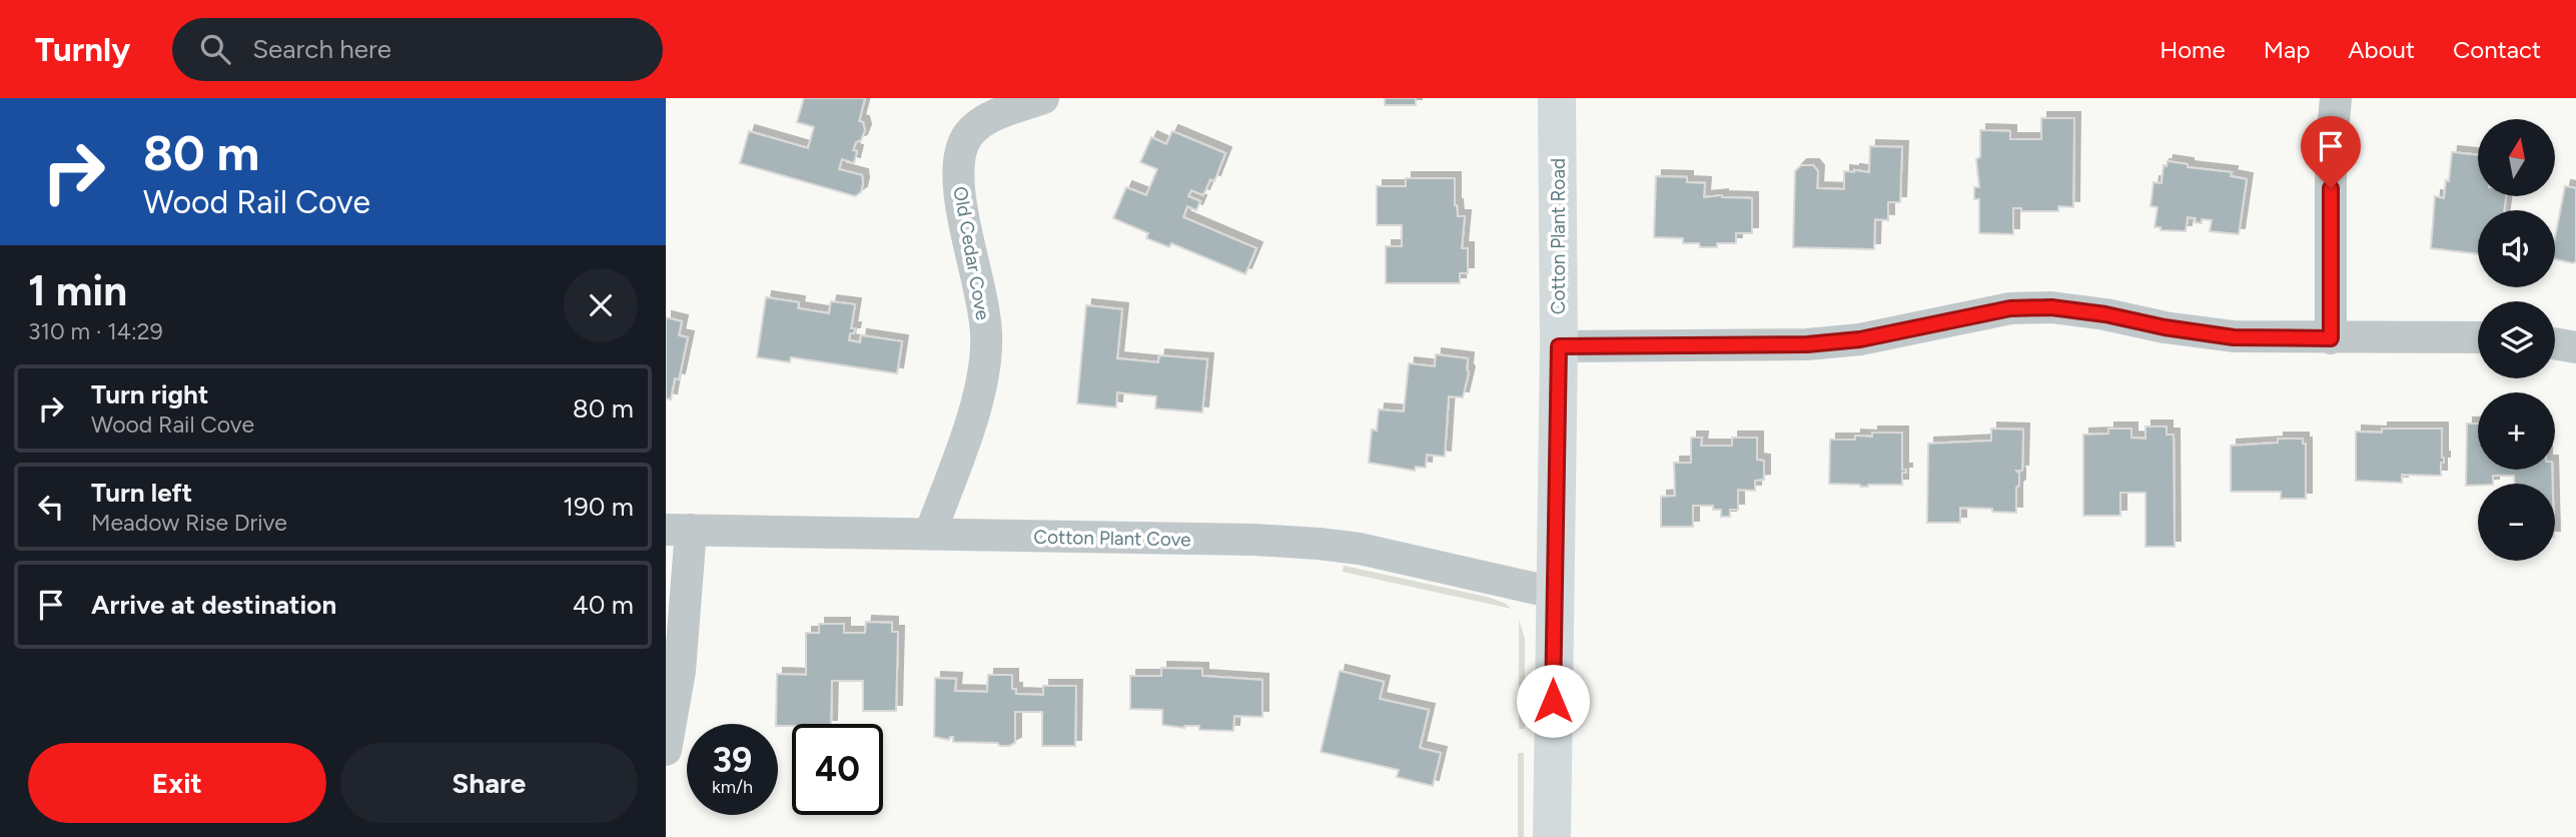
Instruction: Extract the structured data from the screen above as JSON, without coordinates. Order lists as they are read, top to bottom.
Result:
{
  "streets": {
    "street": ["Cotton Plant Road", "Old Cedar Cove", "Cotton Plant Cove"]
  },
  "crossings": [
    ["Cotton Plant Road", "Cotton Plant Cove"],
    ["Old Cedar Cove", "Cotton Plant Cove"]
  ],
  "north": "top",
  "page": {
    "header": "Turnly",
    "search": "Search here",
    "nav": [
      "Home",
      "Map",
      "About",
      "Contact"
    ],
    "turn": ["80 m", "Wood Rail Cove"],
    "map_buttons": ["+", "−"],
    "heading": ["1 min", "310 m · 14:29"],
    "list": [
      {
        "name": "Turn right",
        "note": "Wood Rail Cove",
        "value": "80 m"
      },
      {
        "name": "Turn left",
        "note": "Meadow Rise Drive",
        "value": "190 m"
      },
      {
        "name": "Arrive at destination",
        "value": "40 m"
      }
    ],
    "speed": "39 km/h",
    "limit": "40",
    "buttons": ["Exit", "Share"]
  }
}
